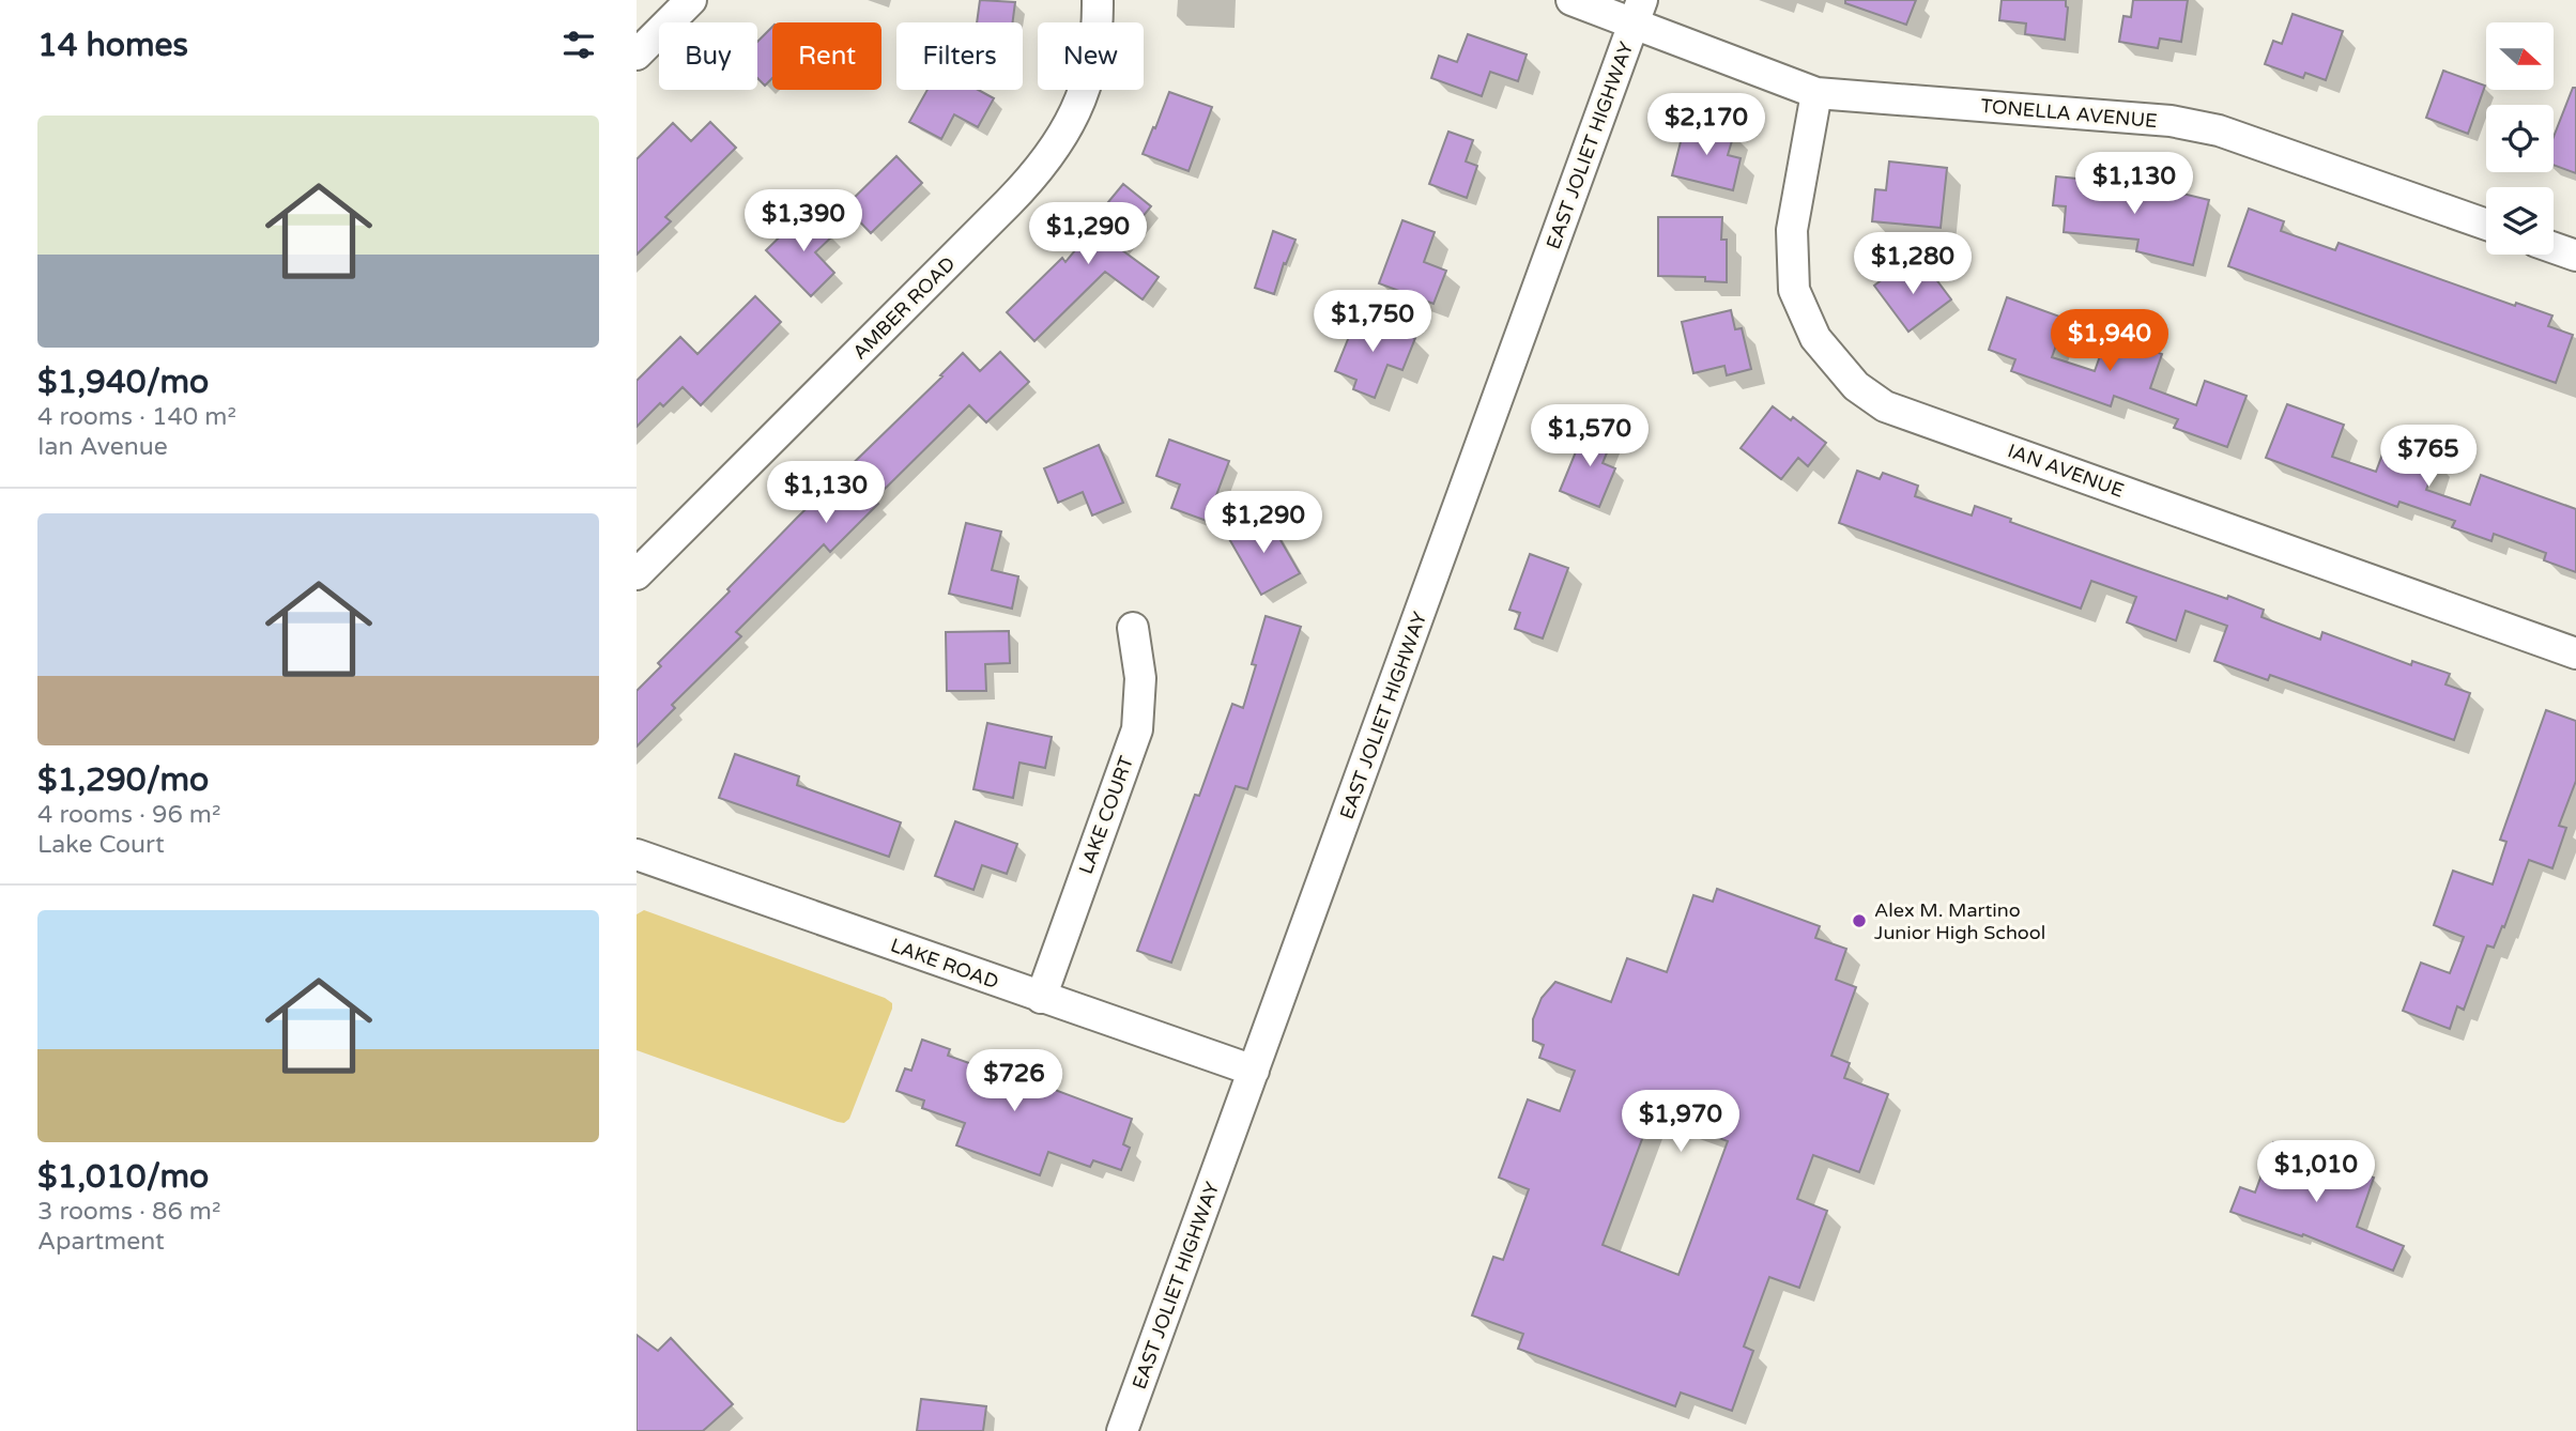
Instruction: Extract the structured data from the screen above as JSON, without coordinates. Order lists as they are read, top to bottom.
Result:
{
  "streets": {
    "street": [
      "TONELLA AVENUE",
      "EAST JOLIET HIGHWAY",
      "AMBER ROAD",
      "IAN AVENUE",
      "LAKE COURT",
      "LAKE ROAD"
    ]
  },
  "crossings": [
    ["TONELLA AVENUE", "EAST JOLIET HIGHWAY"],
    ["TONELLA AVENUE", "IAN AVENUE"],
    ["EAST JOLIET HIGHWAY", "LAKE ROAD"],
    ["LAKE COURT", "LAKE ROAD"]
  ],
  "places": ["Alex M. Martino Junior High School"],
  "north": "right",
  "page": {
    "heading": "14 homes",
    "chip": [
      "Buy",
      "Rent",
      "Filters",
      "New"
    ],
    "list": [
      {
        "name": "$1,940/mo",
        "note": "4 rooms · 140 m² · Ian Avenue"
      },
      {
        "name": "$1,290/mo",
        "note": "4 rooms · 96 m² · Lake Court"
      },
      {
        "name": "$1,010/mo",
        "note": "3 rooms · 86 m² · Apartment"
      }
    ],
    "price": [
      "$2,170",
      "$1,130",
      "$1,390",
      "$1,290",
      "$1,280",
      "$1,750",
      "$1,940",
      "$1,570",
      "$765",
      "$1,130",
      "$1,290",
      "$726",
      "$1,970",
      "$1,010"
    ]
  }
}
